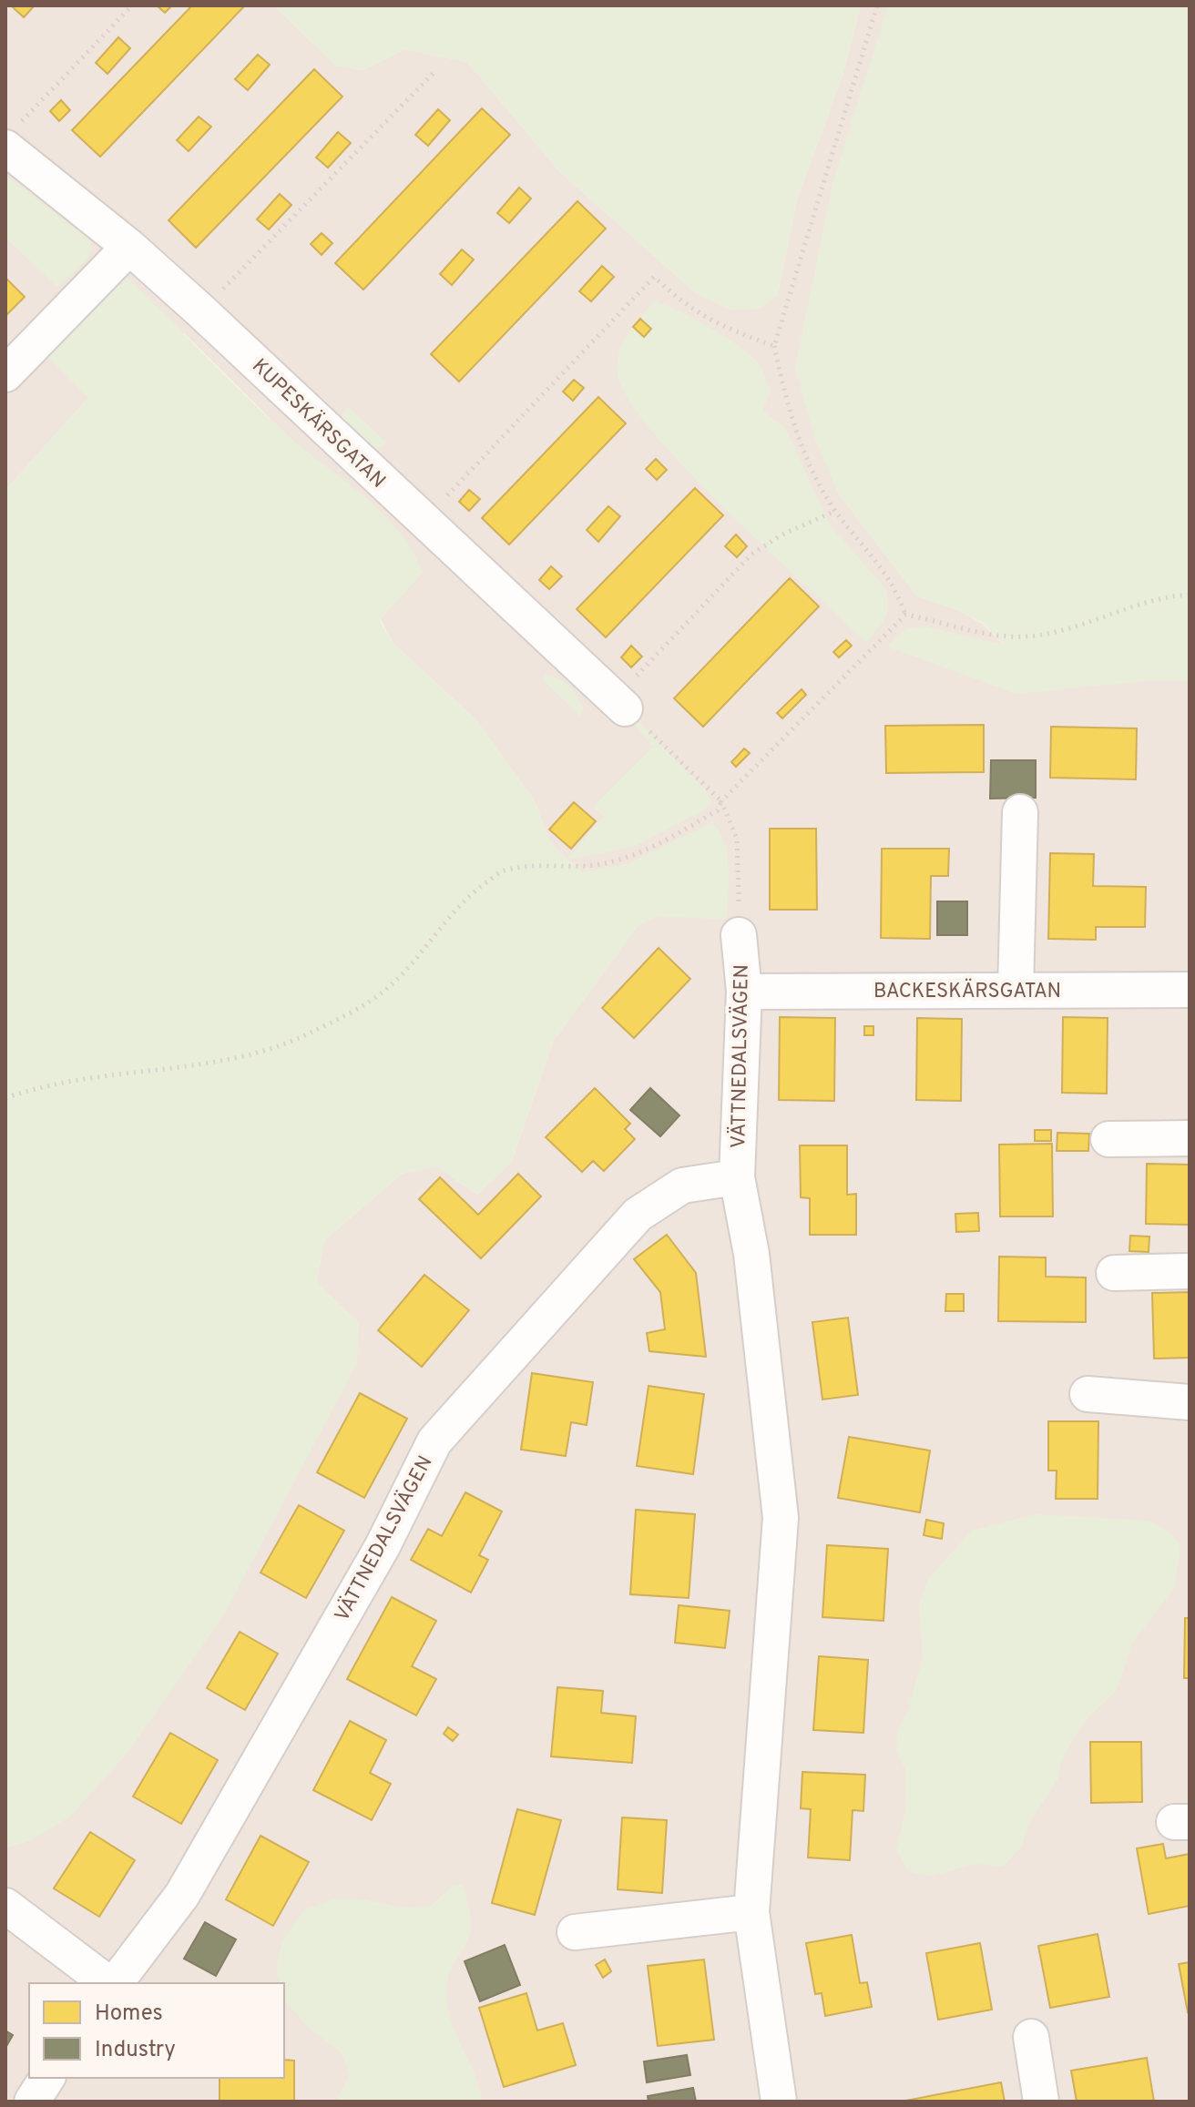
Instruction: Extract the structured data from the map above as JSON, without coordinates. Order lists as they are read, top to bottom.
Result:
{
  "streets": {
    "street": ["KUPESKÄRSGATAN", "BACKESKÄRSGATAN", "VÄTTNEDALSVÄGEN"]
  },
  "crossings": [
    ["BACKESKÄRSGATAN", "VÄTTNEDALSVÄGEN"]
  ],
  "legend": ["Homes", "Industry"]
}
